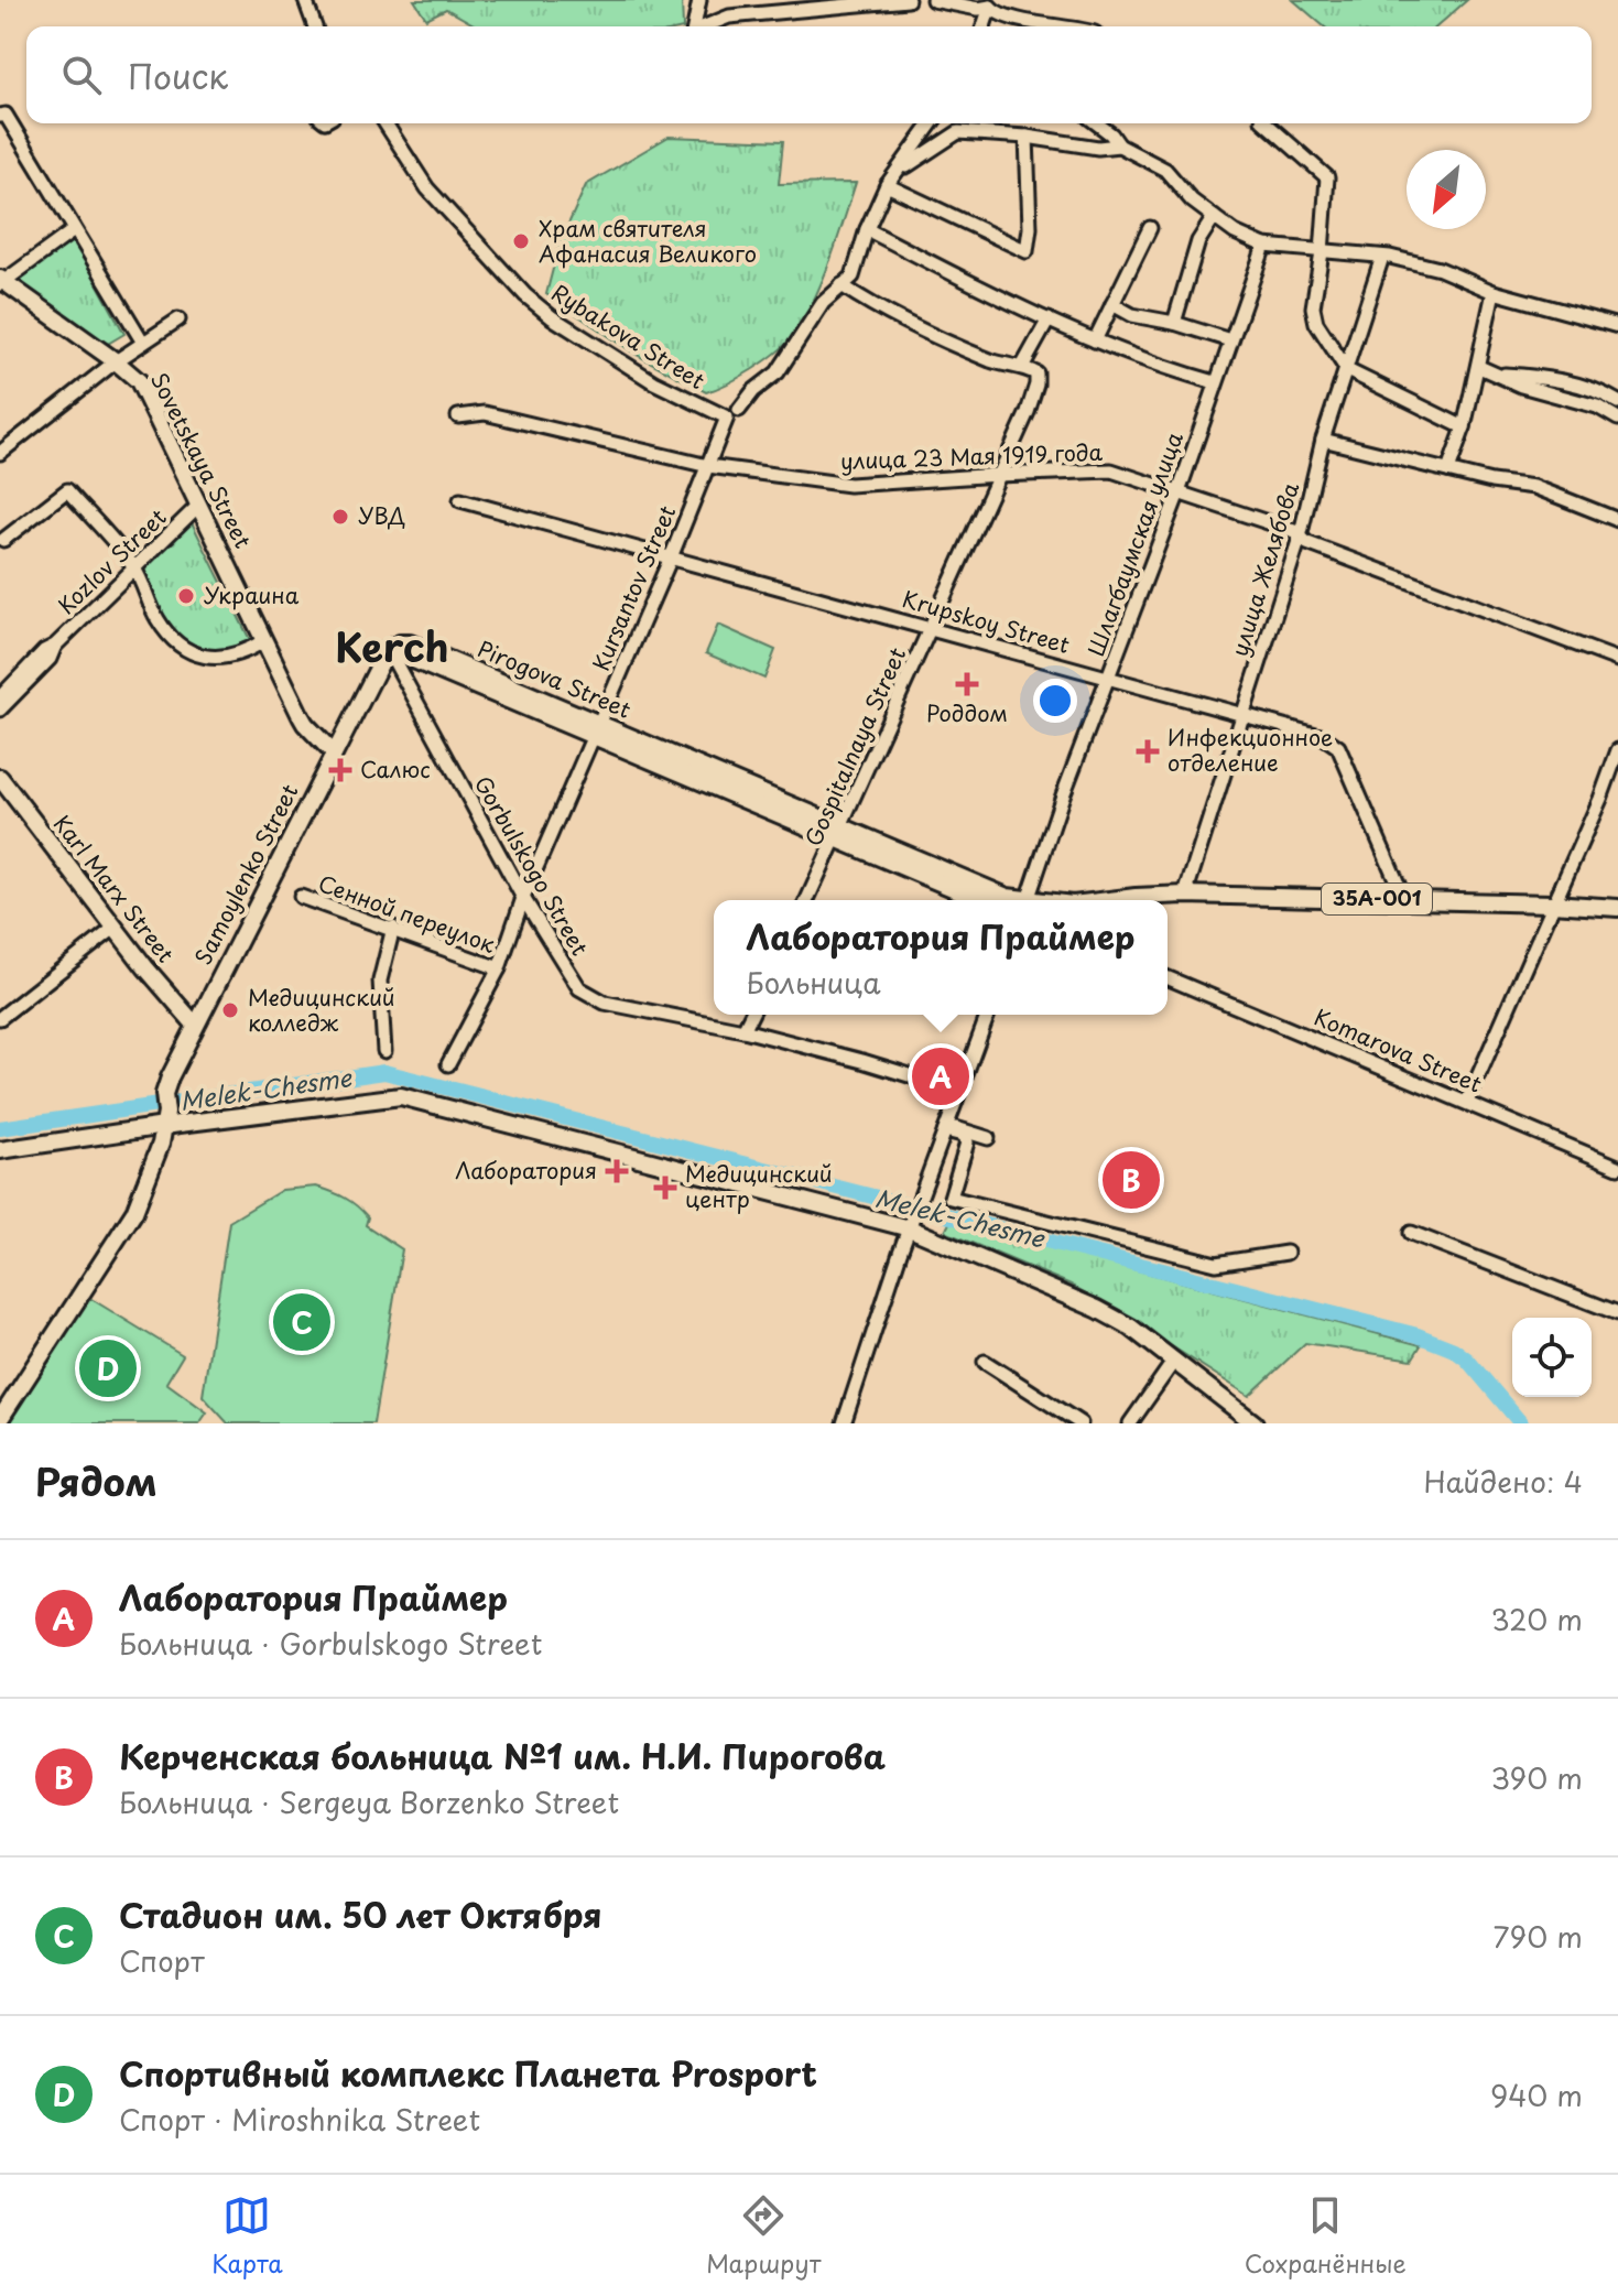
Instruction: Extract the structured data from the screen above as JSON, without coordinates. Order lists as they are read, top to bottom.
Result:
{
  "streets": {
    "main road": [
      "Sovetskaya Street",
      "Pirogova Street",
      "Samoylenko Street",
      "Karl Marx Street",
      "35А-001"
    ],
    "street": [
      "Rybakova Street",
      "улица 23 Мая 1919 года",
      "Шлагбаумская улица",
      "Kozlov Street",
      "улица Желябова",
      "Kursantov Street",
      "Krupskoy Street",
      "Gospitalnaya Street",
      "Gorbulskogo Street",
      "Сенной переулок",
      "Komarova Street"
    ]
  },
  "crossings": [
    ["Rybakova Street", "Kursantov Street"],
    ["улица 23 Мая 1919 года", "Шлагбаумская улица"],
    ["улица 23 Мая 1919 года", "улица Желябова"],
    ["улица 23 Мая 1919 года", "Kursantov Street"],
    ["улица 23 Мая 1919 года", "Gospitalnaya Street"],
    ["Sovetskaya Street", "Kozlov Street"],
    ["Sovetskaya Street", "Samoylenko Street"],
    ["Шлагбаумская улица", "Krupskoy Street"],
    ["улица Желябова", "Krupskoy Street"],
    ["улица Желябова", "35А-001"],
    ["Kursantov Street", "Krupskoy Street"],
    ["Kursantov Street", "Pirogova Street"],
    ["Kursantov Street", "Gorbulskogo Street"],
    ["Kursantov Street", "Сенной переулок"],
    ["Krupskoy Street", "Gospitalnaya Street"],
    ["Krupskoy Street", "35А-001"],
    ["Pirogova Street", "Gospitalnaya Street"],
    ["Pirogova Street", "Gorbulskogo Street"],
    ["Pirogova Street", "Samoylenko Street"],
    ["Gorbulskogo Street", "Samoylenko Street"],
    ["Samoylenko Street", "Karl Marx Street"]
  ],
  "districts": ["Kerch"],
  "water": ["Melek-Chesme"],
  "places": {
    "other": [
      "Храм святителя Афанасия Великого",
      "УВД",
      "Украина",
      "Медицинский колледж"
    ],
    "health": [
      "Роддом",
      "Инфекционное отделение",
      "Салюс",
      "Лаборатория",
      "Медицинский центр"
    ]
  },
  "north": "bottom left",
  "page": {
    "search": "Поиск",
    "popup": ["Лаборатория Праймер", "Больница"],
    "pins": [
      "A",
      "B",
      "C",
      "D"
    ],
    "heading": ["Рядом", "Найдено: 4"],
    "list": [
      {
        "mark": "A",
        "name": "Лаборатория Праймер",
        "note": "Больница · Gorbulskogo Street",
        "value": "320 m"
      },
      {
        "mark": "B",
        "name": "Керченская больница №1 им. Н.И. Пирогова",
        "note": "Больница · Sergeya Borzenko Street",
        "value": "390 m"
      },
      {
        "mark": "C",
        "name": "Стадион им. 50 лет Октября",
        "note": "Спорт",
        "value": "790 m"
      },
      {
        "mark": "D",
        "name": "Спортивный комплекс Планета Prosport",
        "note": "Спорт · Miroshnika Street",
        "value": "940 m"
      }
    ],
    "nav": ["Карта", "Маршрут", "Сохранённые"]
  }
}
